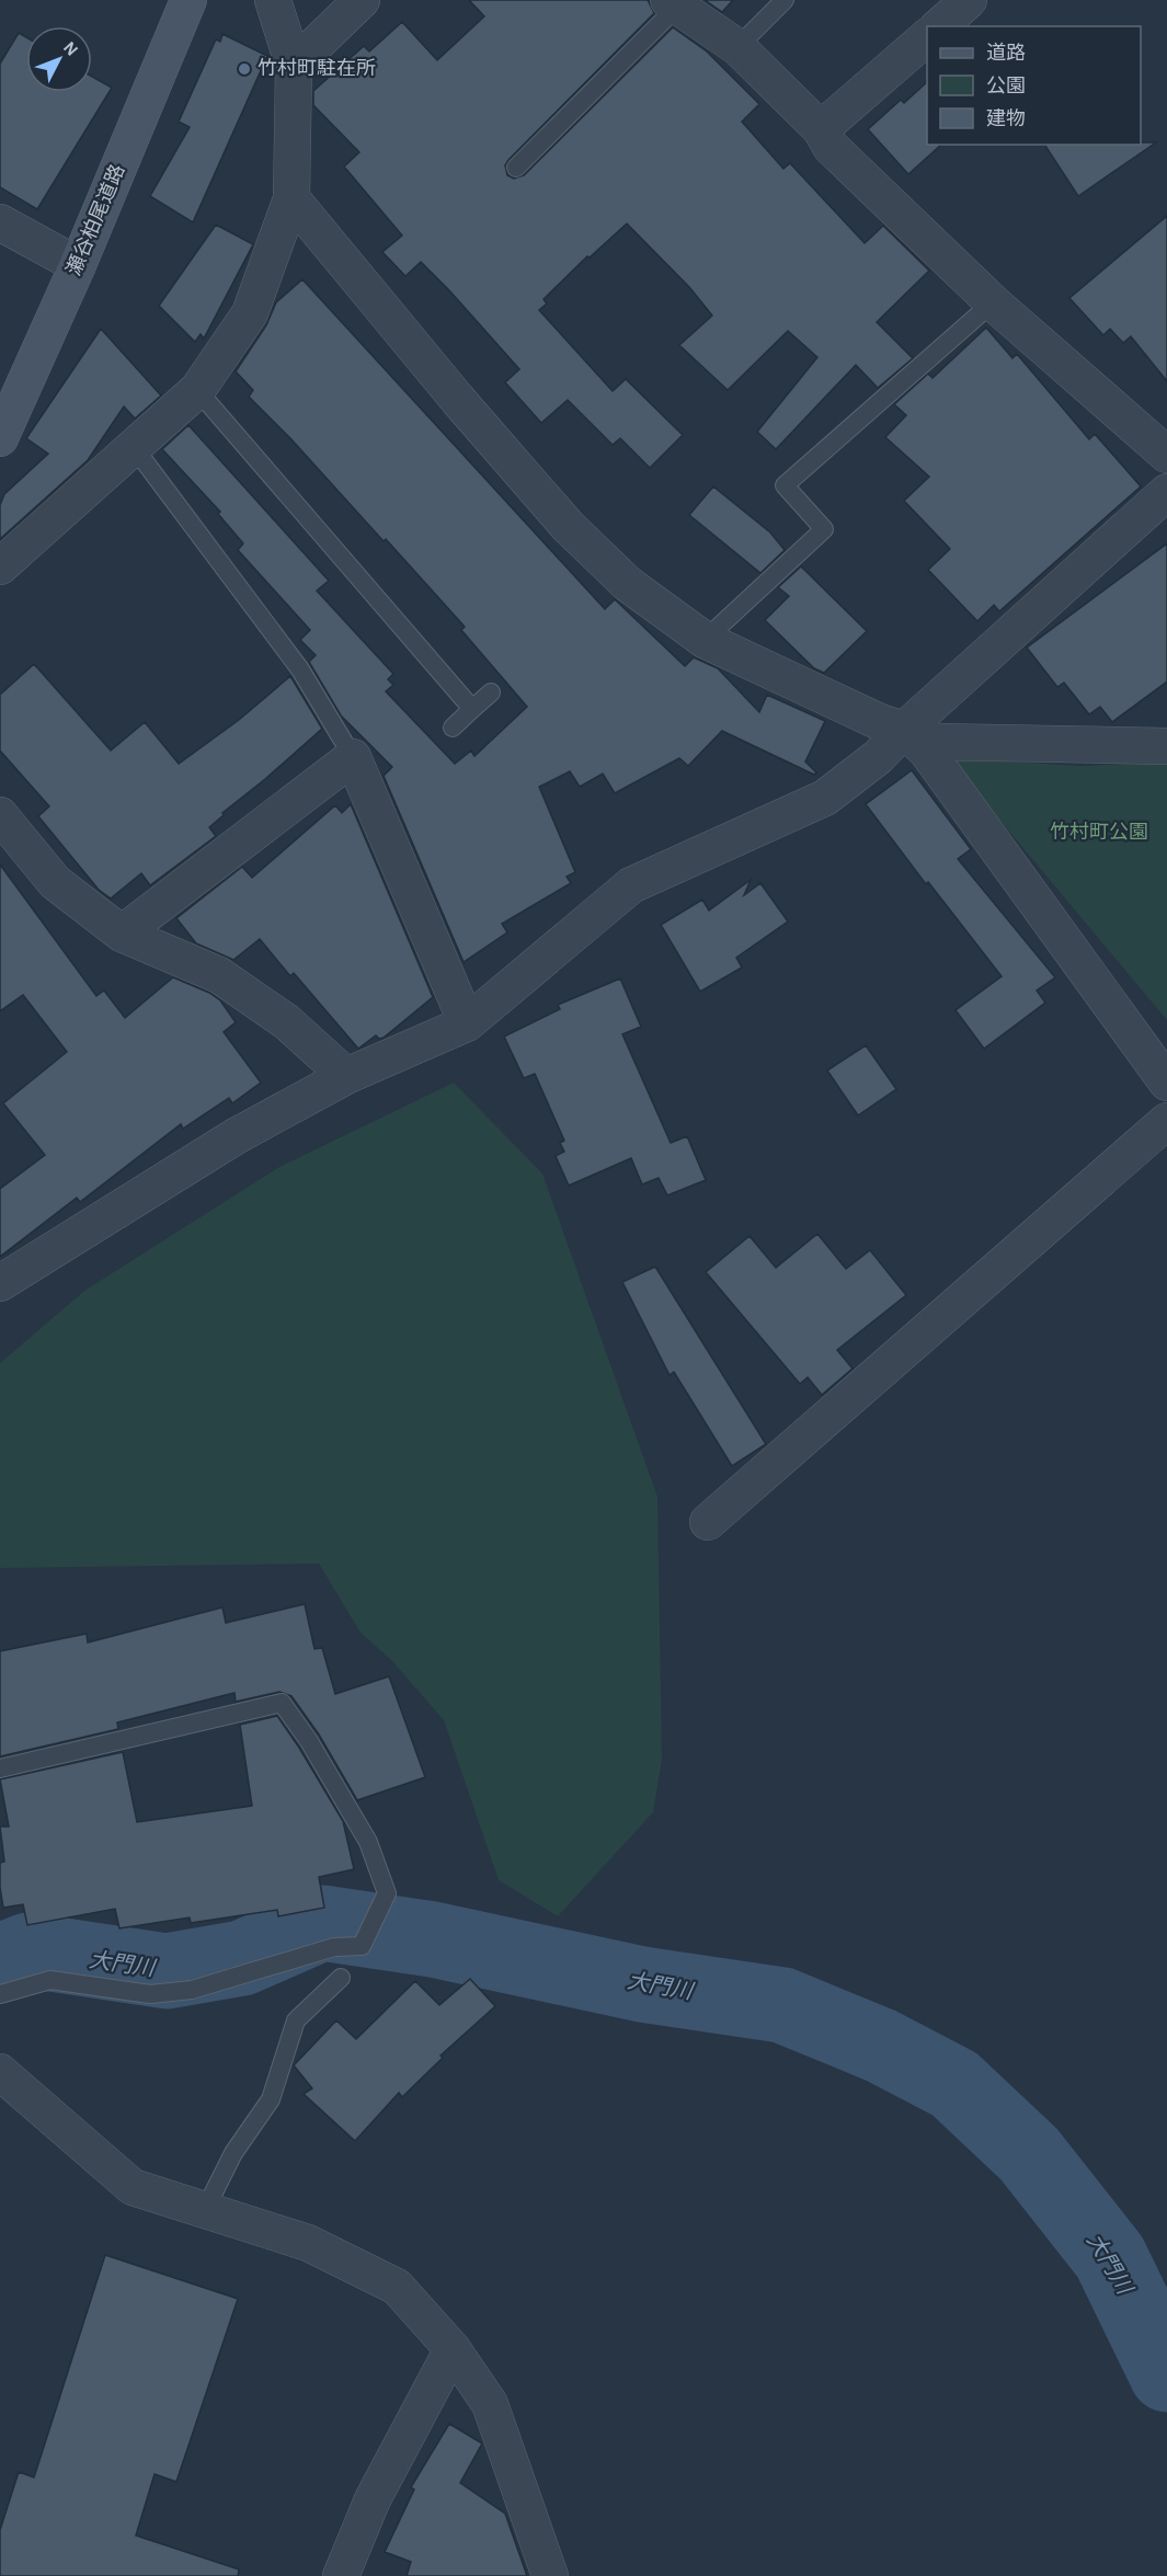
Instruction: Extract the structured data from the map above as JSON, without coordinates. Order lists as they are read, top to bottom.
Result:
{
  "streets": {
    "main road": ["瀬谷柏尾道路"]
  },
  "water": ["大門川"],
  "parks": ["竹村町公園"],
  "places": ["竹村町駐在所"],
  "legend": ["道路", "公園", "建物"],
  "north": "top right"
}
